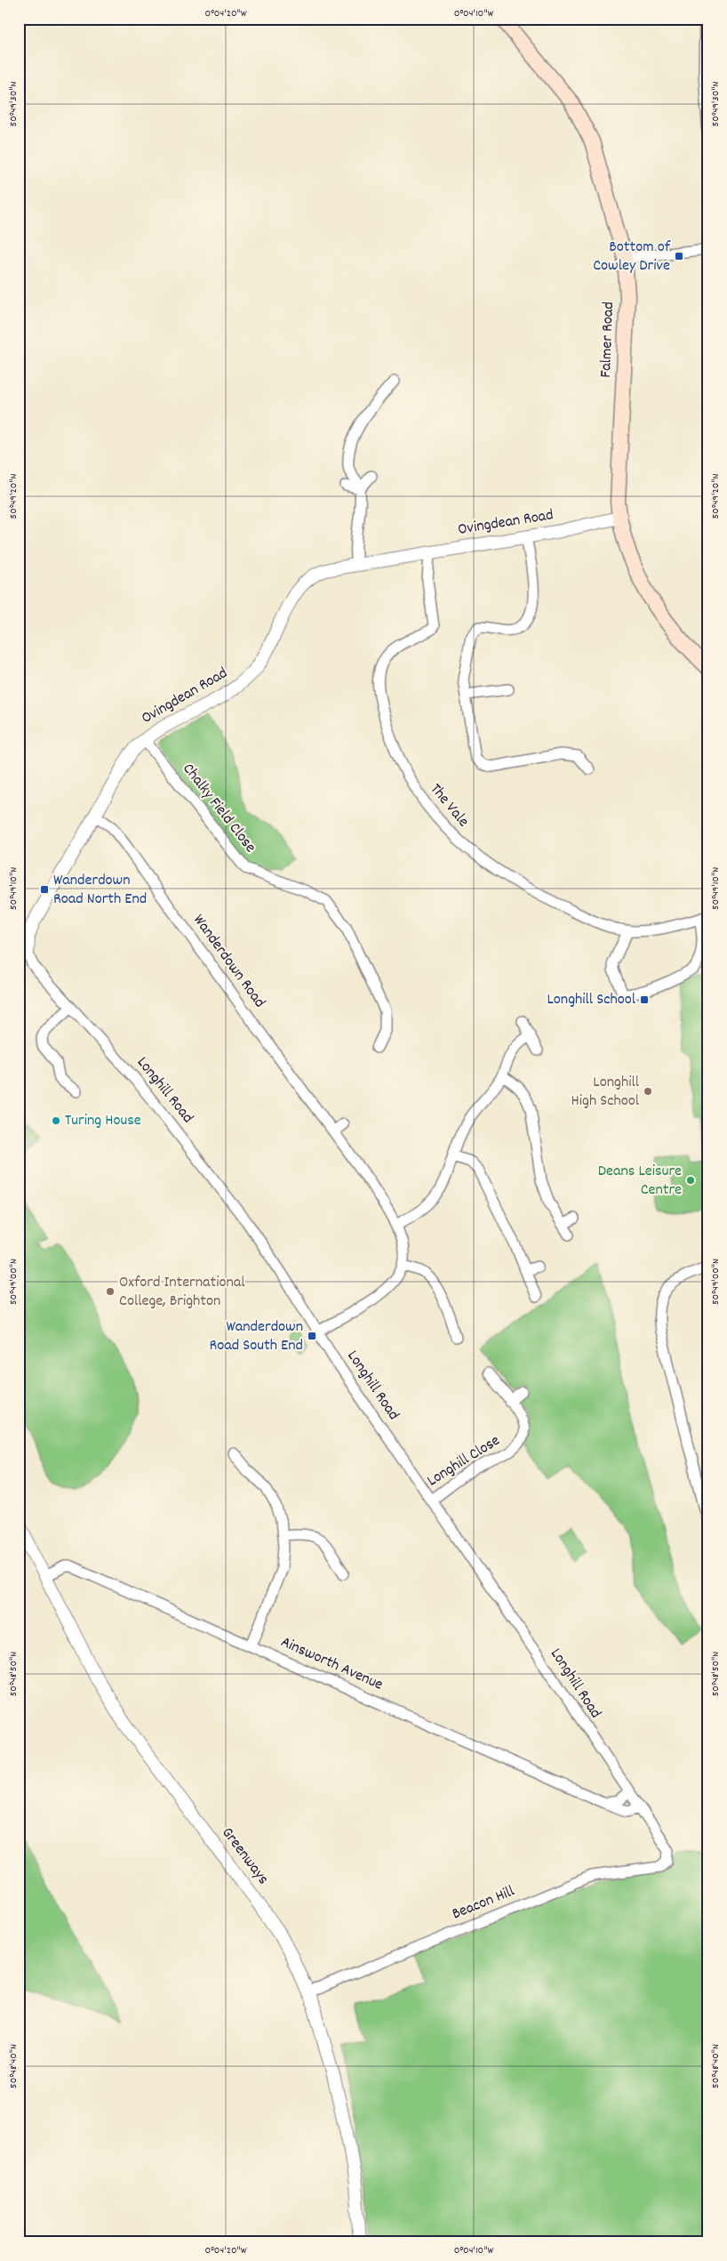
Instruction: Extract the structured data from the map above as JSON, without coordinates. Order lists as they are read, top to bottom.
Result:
{
  "streets": {
    "main road": ["Falmer Road"],
    "street": [
      "Ovingdean Road",
      "The Vale",
      "Chalky Field Close",
      "Wanderdown Road",
      "Longhill Road",
      "Longhill Close",
      "Ainsworth Avenue",
      "Greenways",
      "Beacon Hill"
    ]
  },
  "crossings": [
    ["Falmer Road", "Ovingdean Road"],
    ["Ovingdean Road", "The Vale"],
    ["Ovingdean Road", "Chalky Field Close"],
    ["Ovingdean Road", "Wanderdown Road"],
    ["Ovingdean Road", "Longhill Road"],
    ["Longhill Road", "Longhill Close"],
    ["Longhill Road", "Ainsworth Avenue"],
    ["Longhill Road", "Beacon Hill"],
    ["Ainsworth Avenue", "Greenways"],
    ["Greenways", "Beacon Hill"]
  ],
  "places": {
    "transit": [
      "Bottom of Cowley Drive",
      "Wanderdown Road North End",
      "Longhill School",
      "Wanderdown Road South End"
    ],
    "other": [
      "Longhill High School",
      "Turing House",
      "Deans Leisure Centre",
      "Oxford International College, Brighton"
    ]
  },
  "coordinates": [
    "0°04'20\"W",
    "0°04'10\"W",
    "50°49'30\"N",
    "50°49'20\"N",
    "50°49'10\"N",
    "50°49'00\"N",
    "50°48'50\"N",
    "50°48'40\"N"
  ]
}
